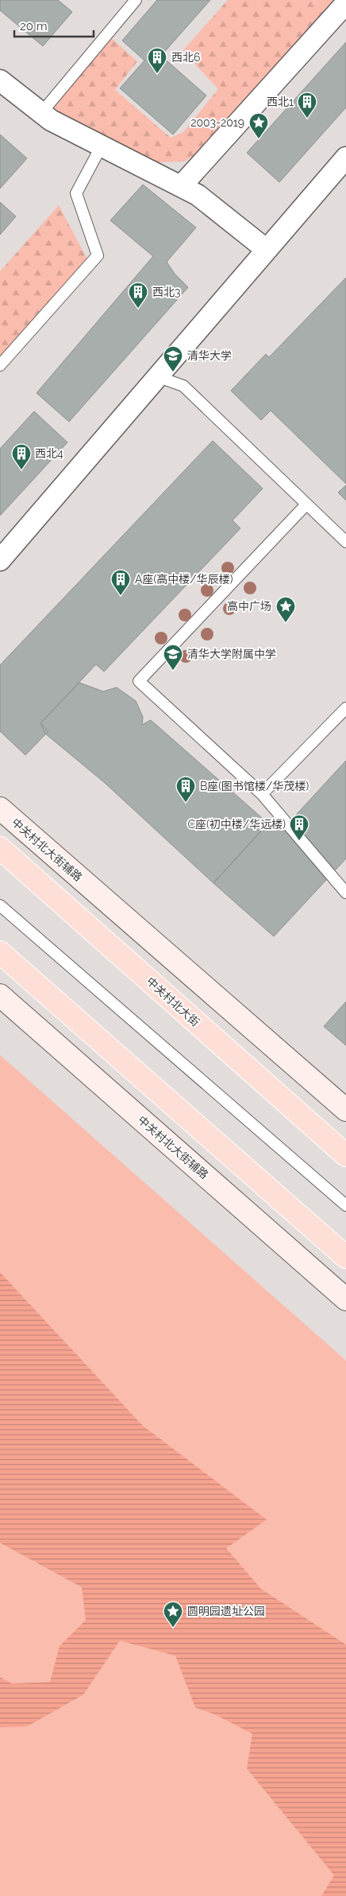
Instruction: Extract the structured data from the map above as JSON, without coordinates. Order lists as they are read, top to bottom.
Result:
{
  "streets": {
    "main road": ["中关村北大街"],
    "street": ["中关村北大街辅路"]
  },
  "places": {
    "building": [
      "西北6",
      "西北1",
      "西北3",
      "西北4",
      "A座(高中楼/华辰楼)",
      "B座(图书馆楼/华茂楼)",
      "C座(初中楼/华远楼)"
    ],
    "place": ["2003-2019", "高中广场", "圆明园遗址公园"],
    "school or university": ["清华大学", "清华大学附属中学"]
  },
  "scale_bar": "20 m"
}
